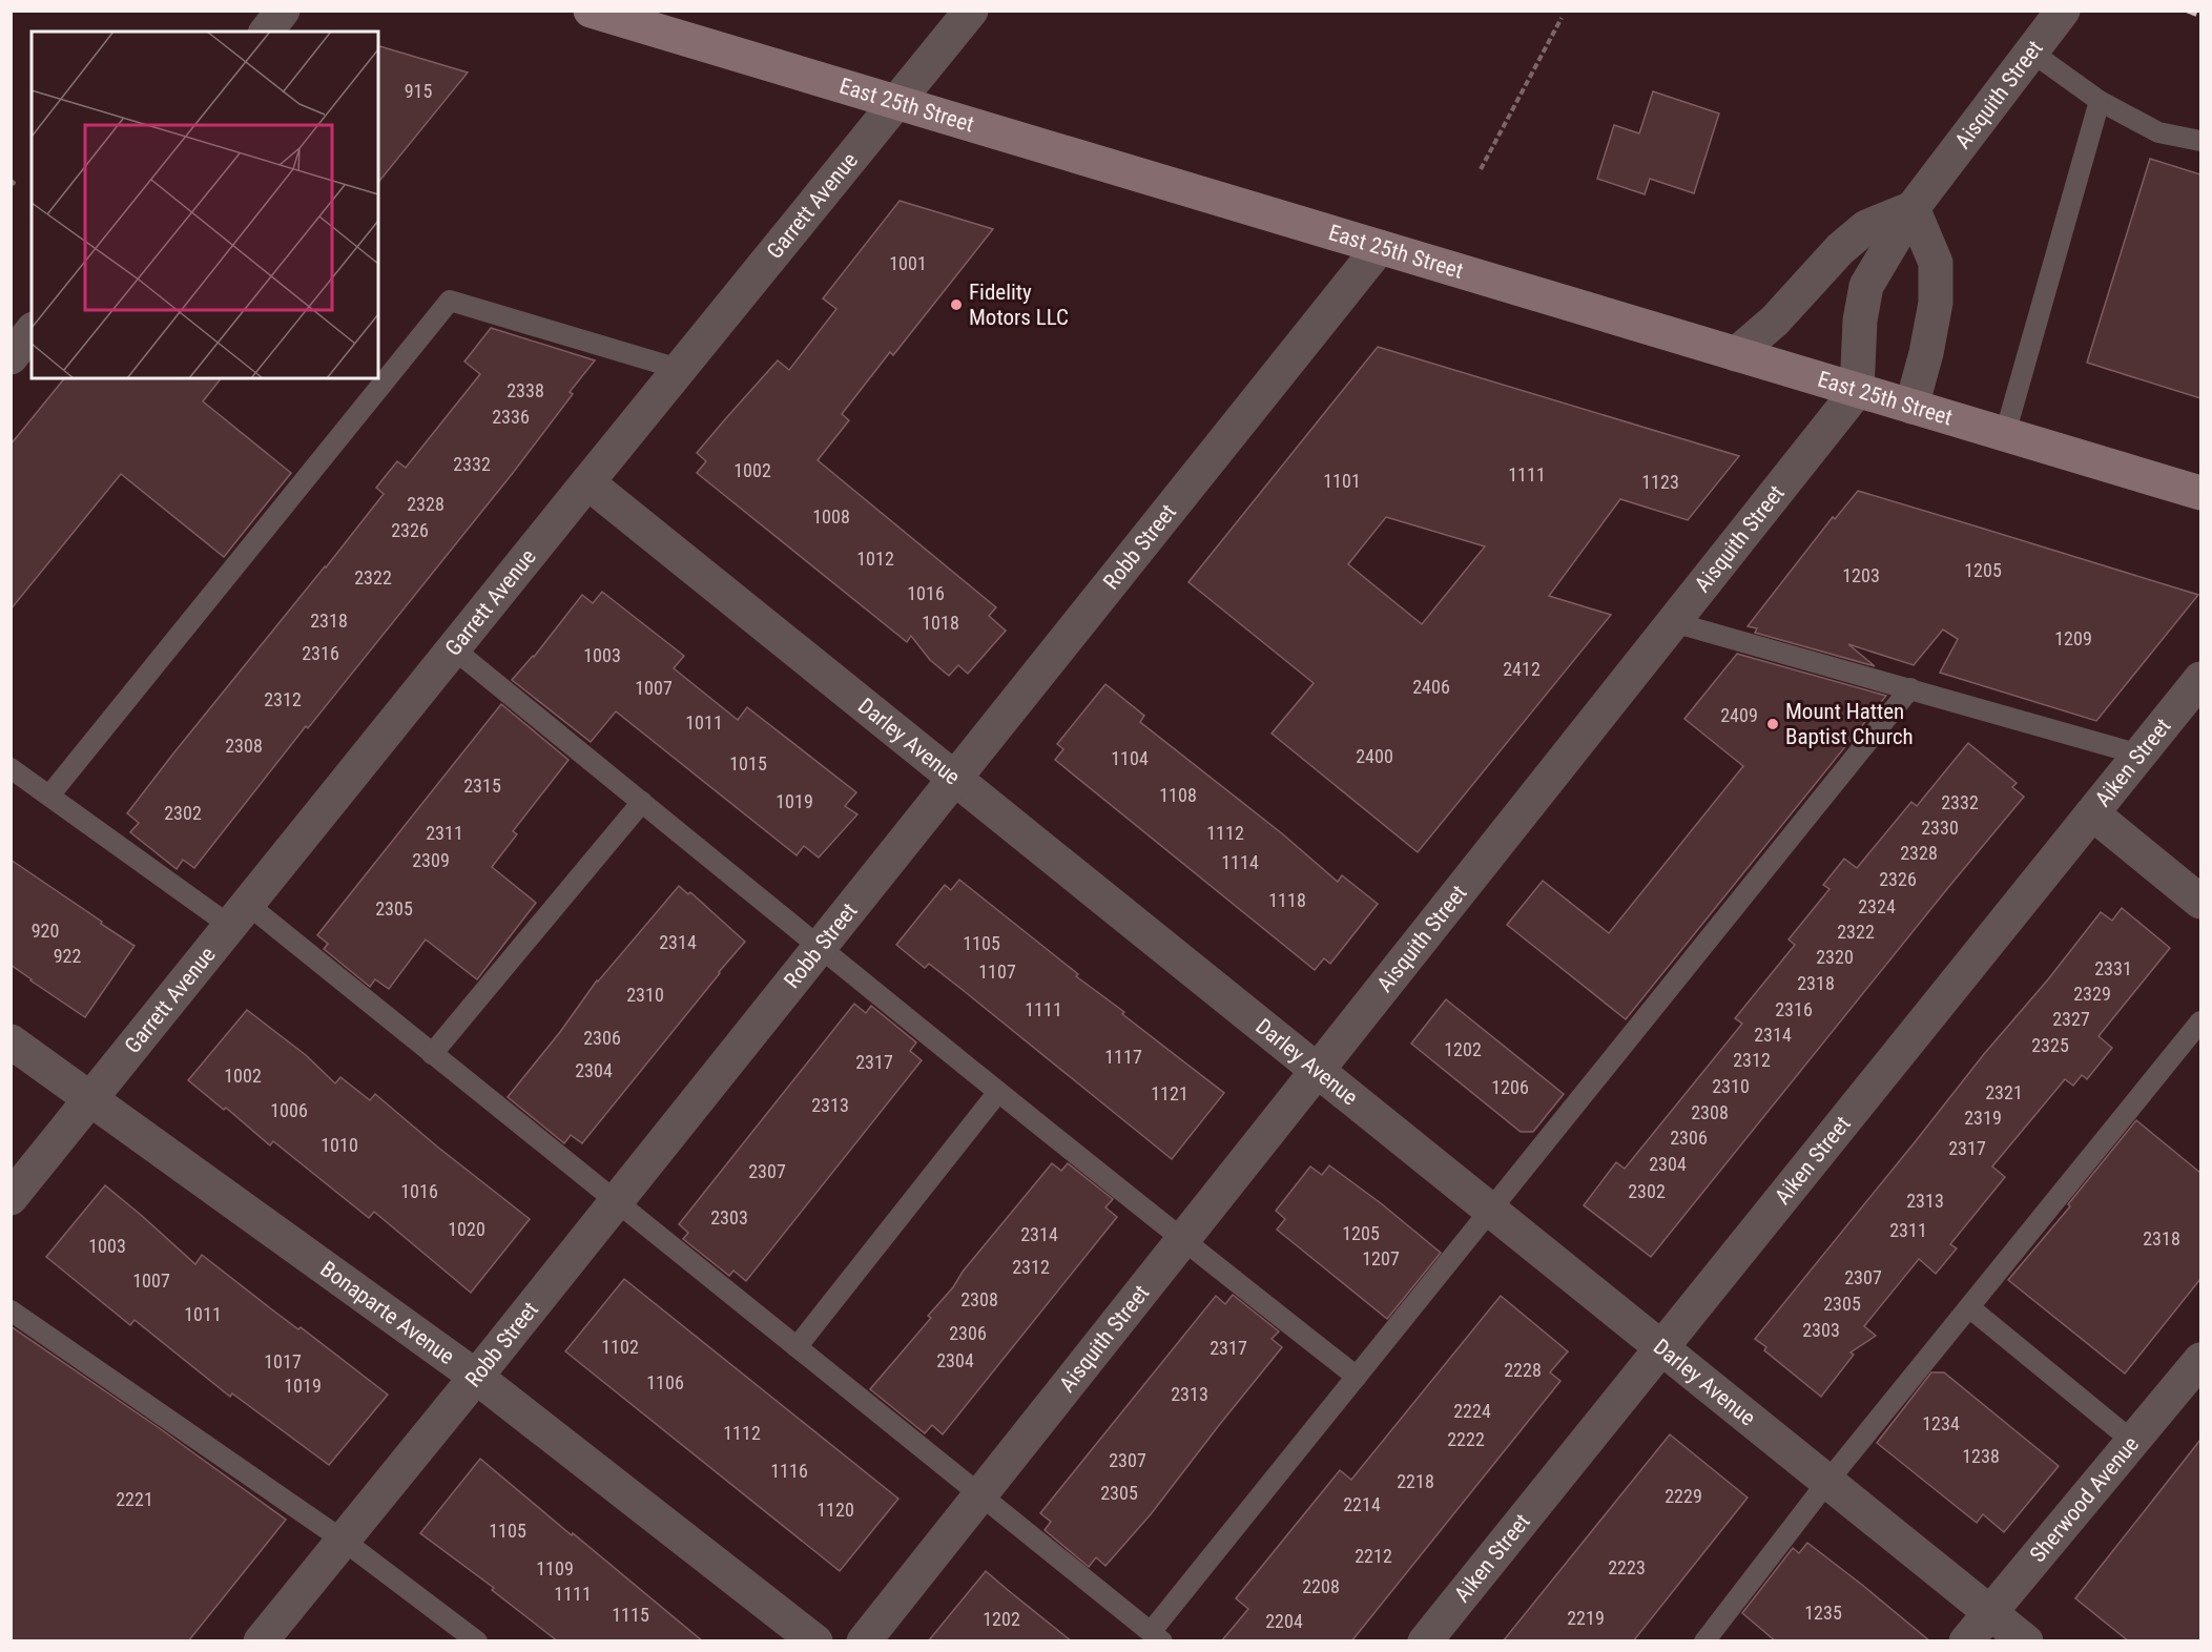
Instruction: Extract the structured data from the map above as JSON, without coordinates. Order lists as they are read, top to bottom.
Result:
{
  "streets": {
    "main road": ["East 25th Street"],
    "street": [
      "Aisquith Street",
      "Garrett Avenue",
      "Robb Street",
      "Darley Avenue",
      "Aiken Street",
      "Bonaparte Avenue",
      "Sherwood Avenue"
    ]
  },
  "crossings": [
    ["Aisquith Street", "East 25th Street"],
    ["Aisquith Street", "Darley Avenue"],
    ["East 25th Street", "Garrett Avenue"],
    ["East 25th Street", "Robb Street"],
    ["Garrett Avenue", "Darley Avenue"],
    ["Garrett Avenue", "Bonaparte Avenue"],
    ["Robb Street", "Darley Avenue"],
    ["Robb Street", "Bonaparte Avenue"],
    ["Darley Avenue", "Aiken Street"],
    ["Darley Avenue", "Sherwood Avenue"]
  ],
  "places": ["Fidelity Motors LLC", "Mount Hatten Baptist Church"],
  "house_numbers": [
    "915",
    "1001",
    "2338",
    "2336",
    "2332",
    "1002",
    "1111",
    "1101",
    "1123",
    "2328",
    "1008",
    "2326",
    "1012",
    "1205",
    "1203",
    "2322",
    "1016",
    "2318",
    "1018",
    "1209",
    "2316",
    "1003",
    "2412",
    "2406",
    "1007",
    "2312",
    "2409",
    "1011",
    "2308",
    "2400",
    "1104",
    "1015",
    "2315",
    "1108",
    "1019",
    "2332",
    "2302",
    "2330",
    "2311",
    "1112",
    "2328",
    "2309",
    "1114",
    "2326",
    "1118",
    "2324",
    "2305",
    "920",
    "2322",
    "2314",
    "1105",
    "922",
    "2320",
    "2331",
    "1107",
    "2318",
    "2329",
    "2310",
    "1111",
    "2316",
    "2327",
    "2314",
    "2306",
    "2325",
    "1202",
    "1117",
    "2312",
    "2317",
    "2304",
    "1002",
    "2310",
    "1206",
    "2321",
    "1121",
    "2313",
    "1006",
    "2308",
    "2319",
    "2306",
    "1010",
    "2317",
    "2304",
    "2307",
    "1016",
    "2302",
    "2313",
    "2303",
    "1020",
    "2311",
    "1205",
    "2314",
    "2318",
    "1003",
    "1207",
    "2312",
    "2307",
    "1007",
    "2308",
    "2305",
    "1011",
    "2303",
    "2306",
    "1102",
    "2317",
    "2304",
    "1017",
    "2228",
    "1106",
    "1019",
    "2313",
    "2224",
    "1234",
    "1112",
    "2222",
    "1238",
    "2307",
    "1116",
    "2218",
    "2305",
    "2229",
    "2221",
    "2214",
    "1120",
    "1105",
    "2212",
    "2223",
    "1109",
    "2208",
    "1111",
    "1235",
    "1115",
    "2219",
    "1202",
    "2204"
  ]
}
